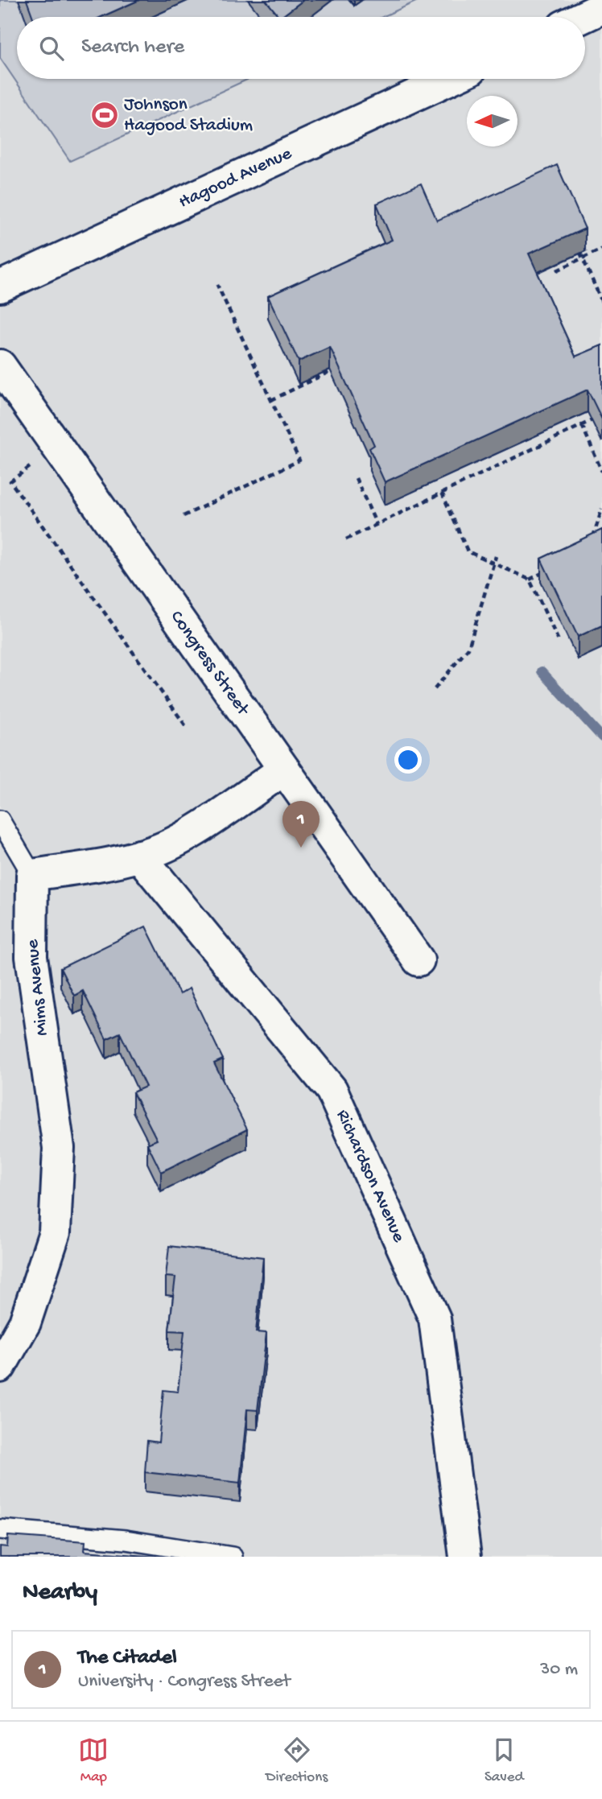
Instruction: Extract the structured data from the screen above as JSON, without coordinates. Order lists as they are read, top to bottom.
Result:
{
  "streets": {
    "street": [
      "Hagood Avenue",
      "Congress Street",
      "Mims Avenue",
      "Richardson Avenue"
    ]
  },
  "places": {
    "sports": ["Johnson Hagood Stadium"]
  },
  "north": "left",
  "page": {
    "search": "Search here",
    "pins": "1",
    "heading": "Nearby",
    "list": [
      {
        "mark": "1",
        "name": "The Citadel",
        "note": "University · Congress Street",
        "value": "30 m"
      }
    ],
    "nav": ["Map", "Directions", "Saved"]
  }
}
